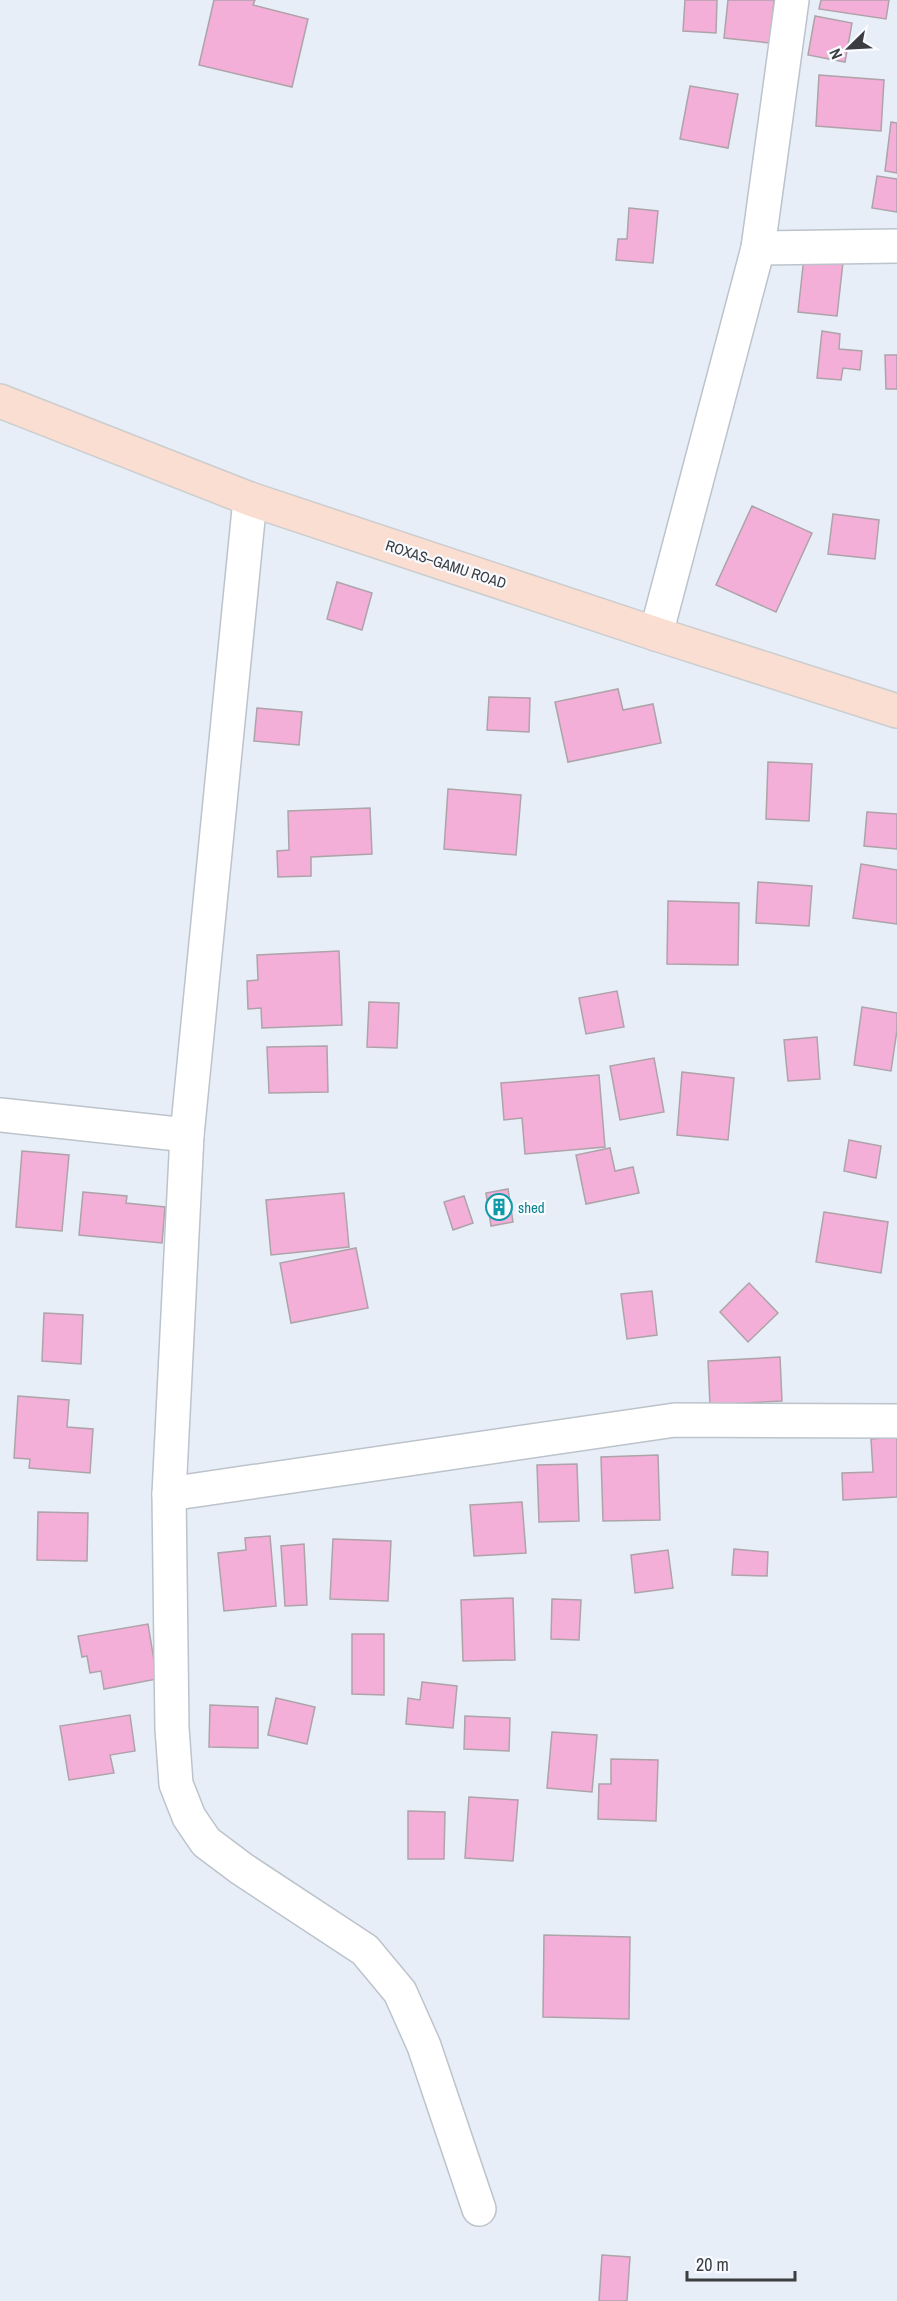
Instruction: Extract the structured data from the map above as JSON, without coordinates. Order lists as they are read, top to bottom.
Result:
{
  "streets": {
    "main road": ["ROXAS–GAMU ROAD"]
  },
  "places": {
    "building": ["shed"]
  },
  "scale_bar": "20 m",
  "north": "bottom left"
}
